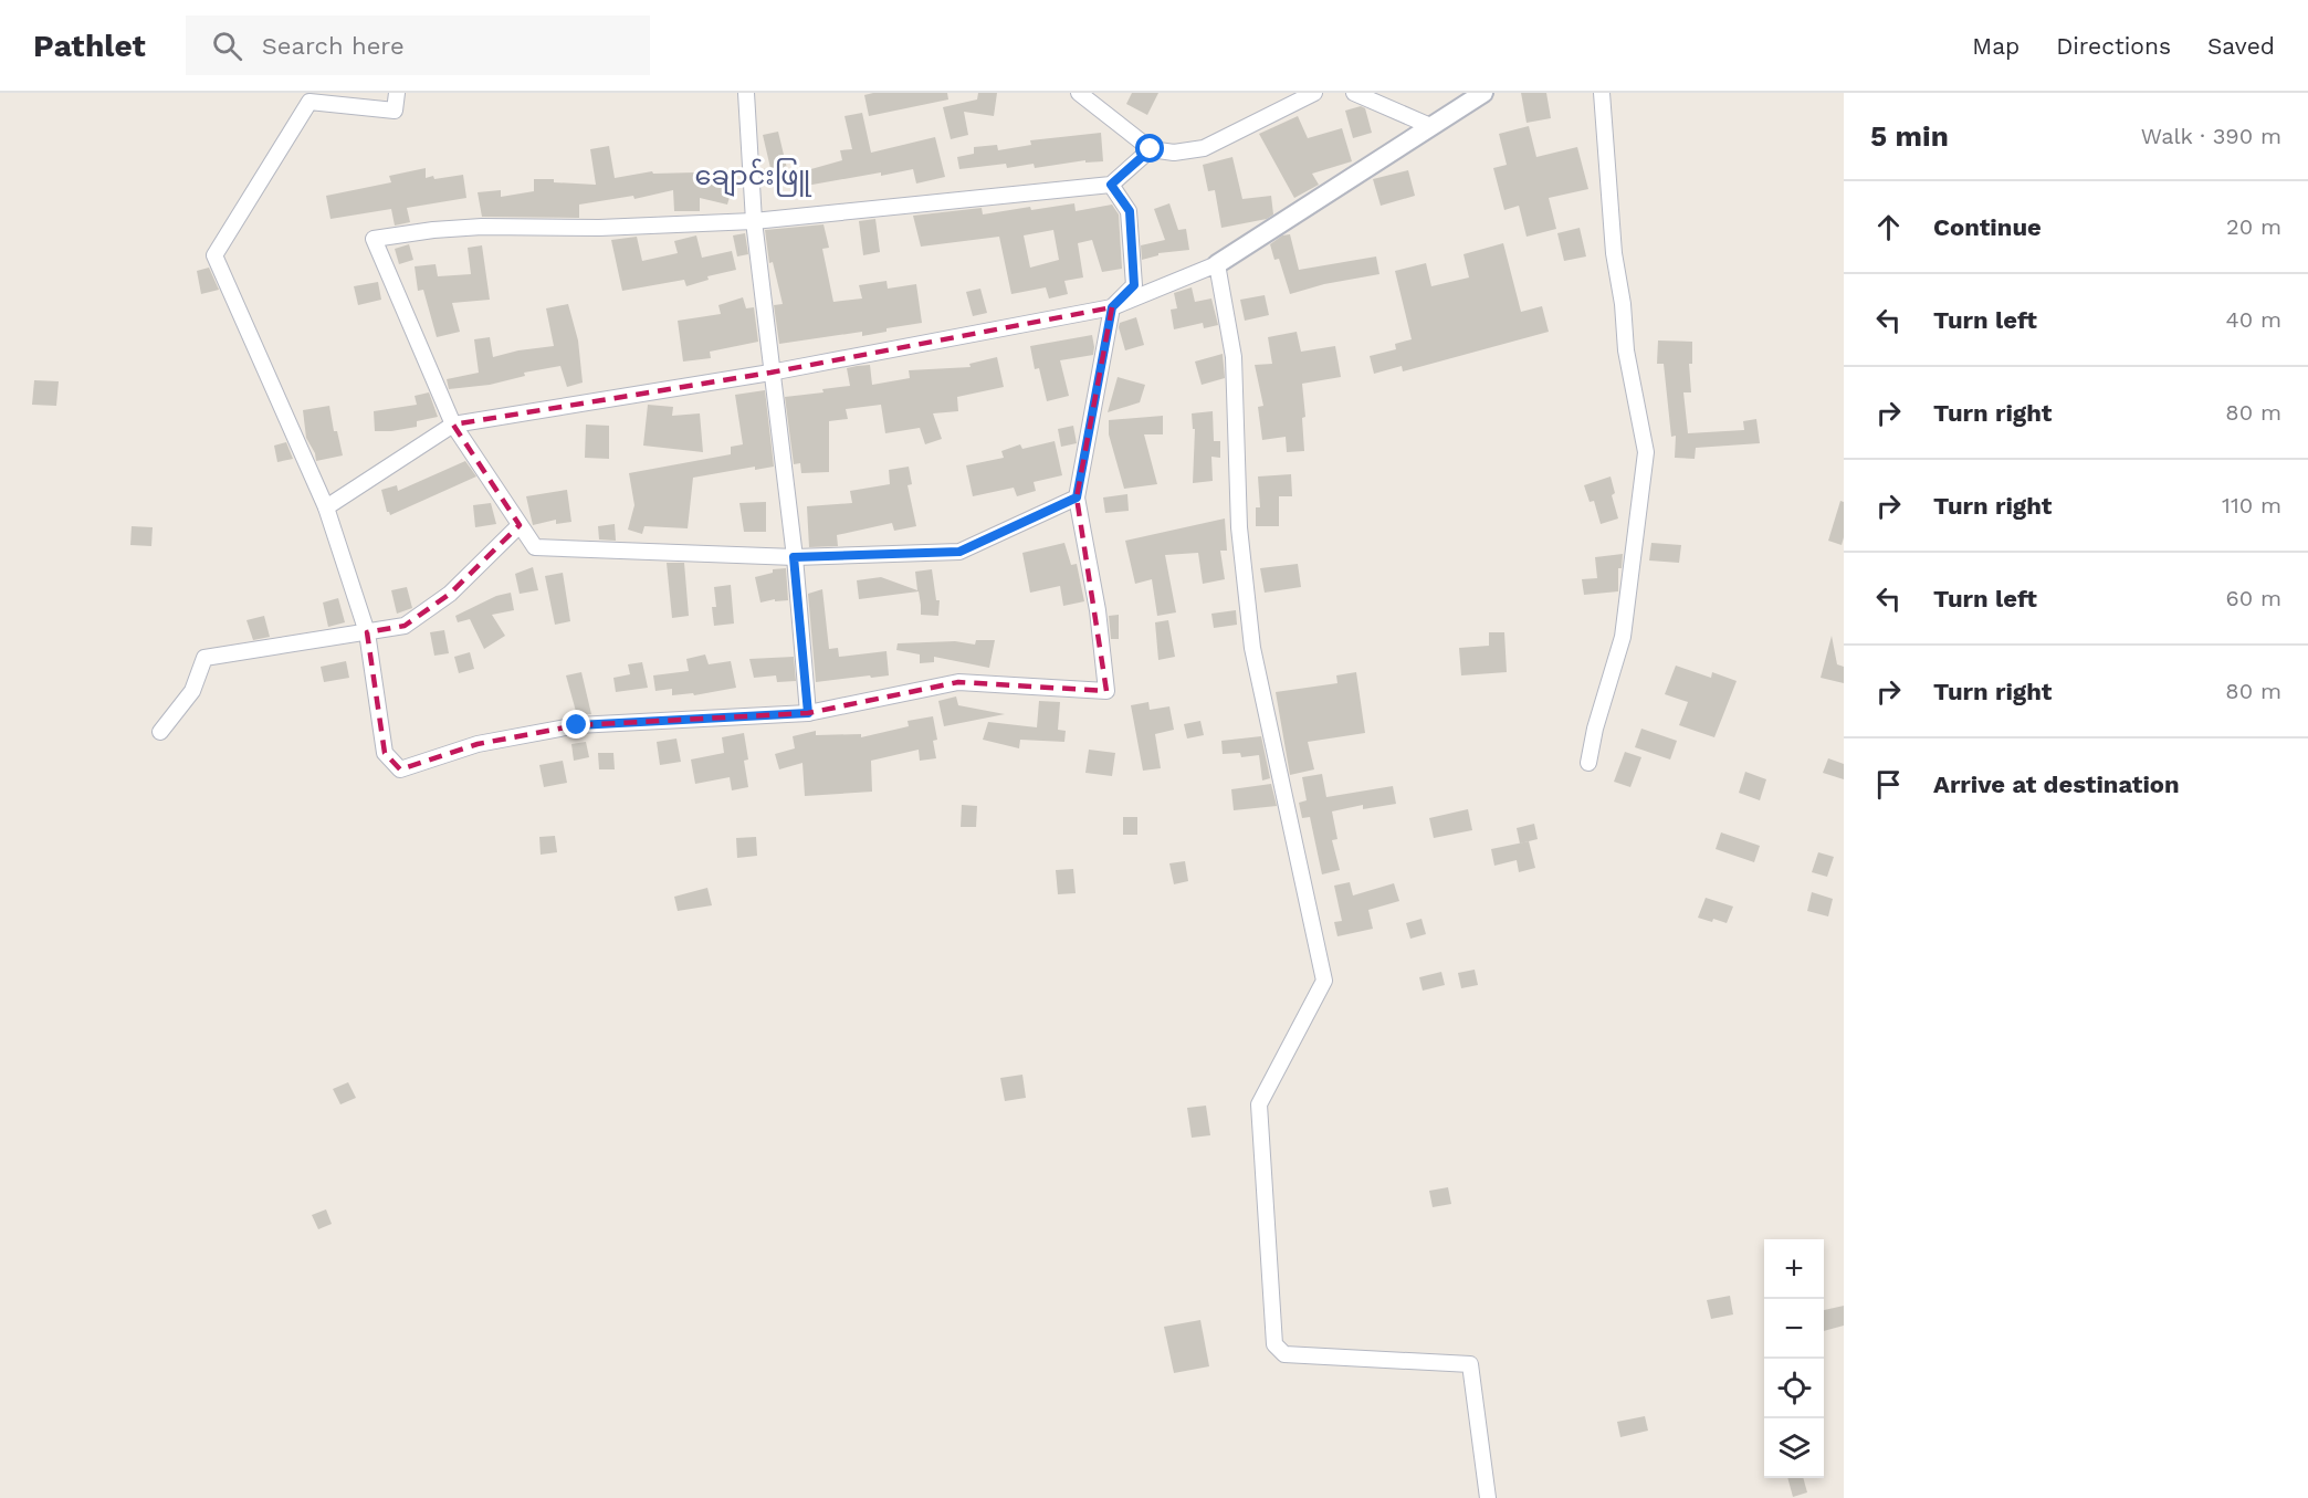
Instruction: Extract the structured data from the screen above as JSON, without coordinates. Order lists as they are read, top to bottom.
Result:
{
  "districts": ["ချောင်းဖြူ"],
  "page": {
    "header": "Pathlet",
    "search": "Search here",
    "nav": ["Map", "Directions", "Saved"],
    "heading": ["5 min", "Walk · 390 m"],
    "list": [
      ["Continue", "20 m"],
      ["Turn left", "40 m"],
      ["Turn right", "80 m"],
      ["Turn right", "110 m"],
      ["Turn left", "60 m"],
      ["Turn right", "80 m"],
      "Arrive at destination"
    ],
    "map_buttons": ["+", "−"]
  }
}
